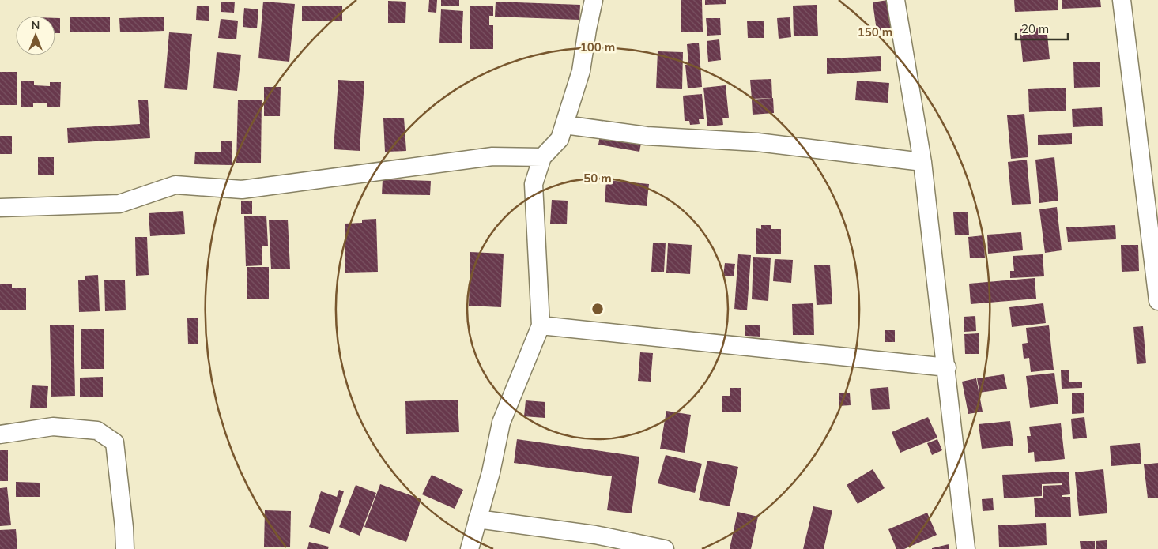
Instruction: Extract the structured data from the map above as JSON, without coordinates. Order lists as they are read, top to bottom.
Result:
{
  "scale_bar": "20 m",
  "north": "top",
  "rings": ["150 m", "100 m", "50 m"]
}
